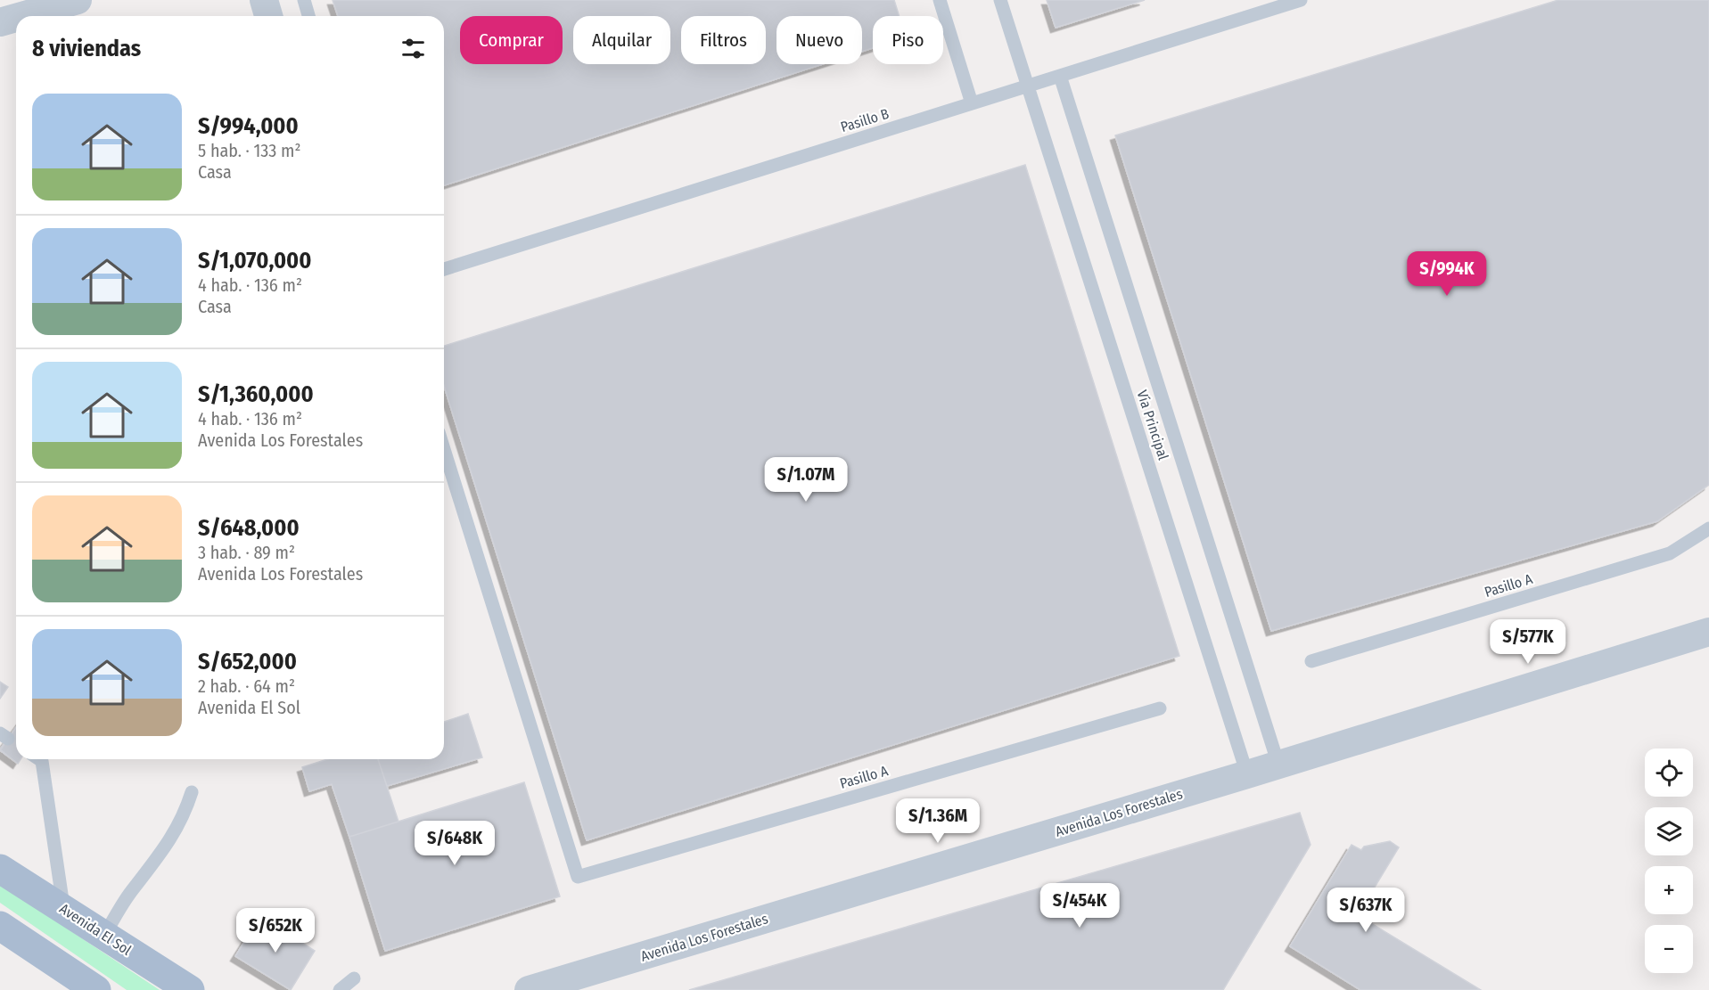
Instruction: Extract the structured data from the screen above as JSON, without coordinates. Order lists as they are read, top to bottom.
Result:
{
  "streets": {
    "main road": ["Avenida El Sol"],
    "street": ["Avenida Los Forestales"],
    "lane": ["Pasillo B", "Vía Principal", "Pasillo A"]
  },
  "crossings": [
    ["Pasillo B", "Vía Principal"],
    ["Vía Principal", "Avenida Los Forestales"]
  ],
  "page": {
    "chip": [
      "Comprar",
      "Alquilar",
      "Filtros",
      "Nuevo",
      "Piso"
    ],
    "heading": "8 viviendas",
    "list": [
      {
        "name": "S/994,000",
        "note": "5 hab. · 133 m² · Casa"
      },
      {
        "name": "S/1,070,000",
        "note": "4 hab. · 136 m² · Casa"
      },
      {
        "name": "S/1,360,000",
        "note": "4 hab. · 136 m² · Avenida Los Forestales"
      },
      {
        "name": "S/648,000",
        "note": "3 hab. · 89 m² · Avenida Los Forestales"
      },
      {
        "name": "S/652,000",
        "note": "2 hab. · 64 m² · Avenida El Sol"
      }
    ],
    "price": [
      "S/994K",
      "S/1.07M",
      "S/577K",
      "S/1.36M",
      "S/648K",
      "S/454K",
      "S/637K",
      "S/652K"
    ],
    "map_buttons": ["+", "−"]
  }
}
